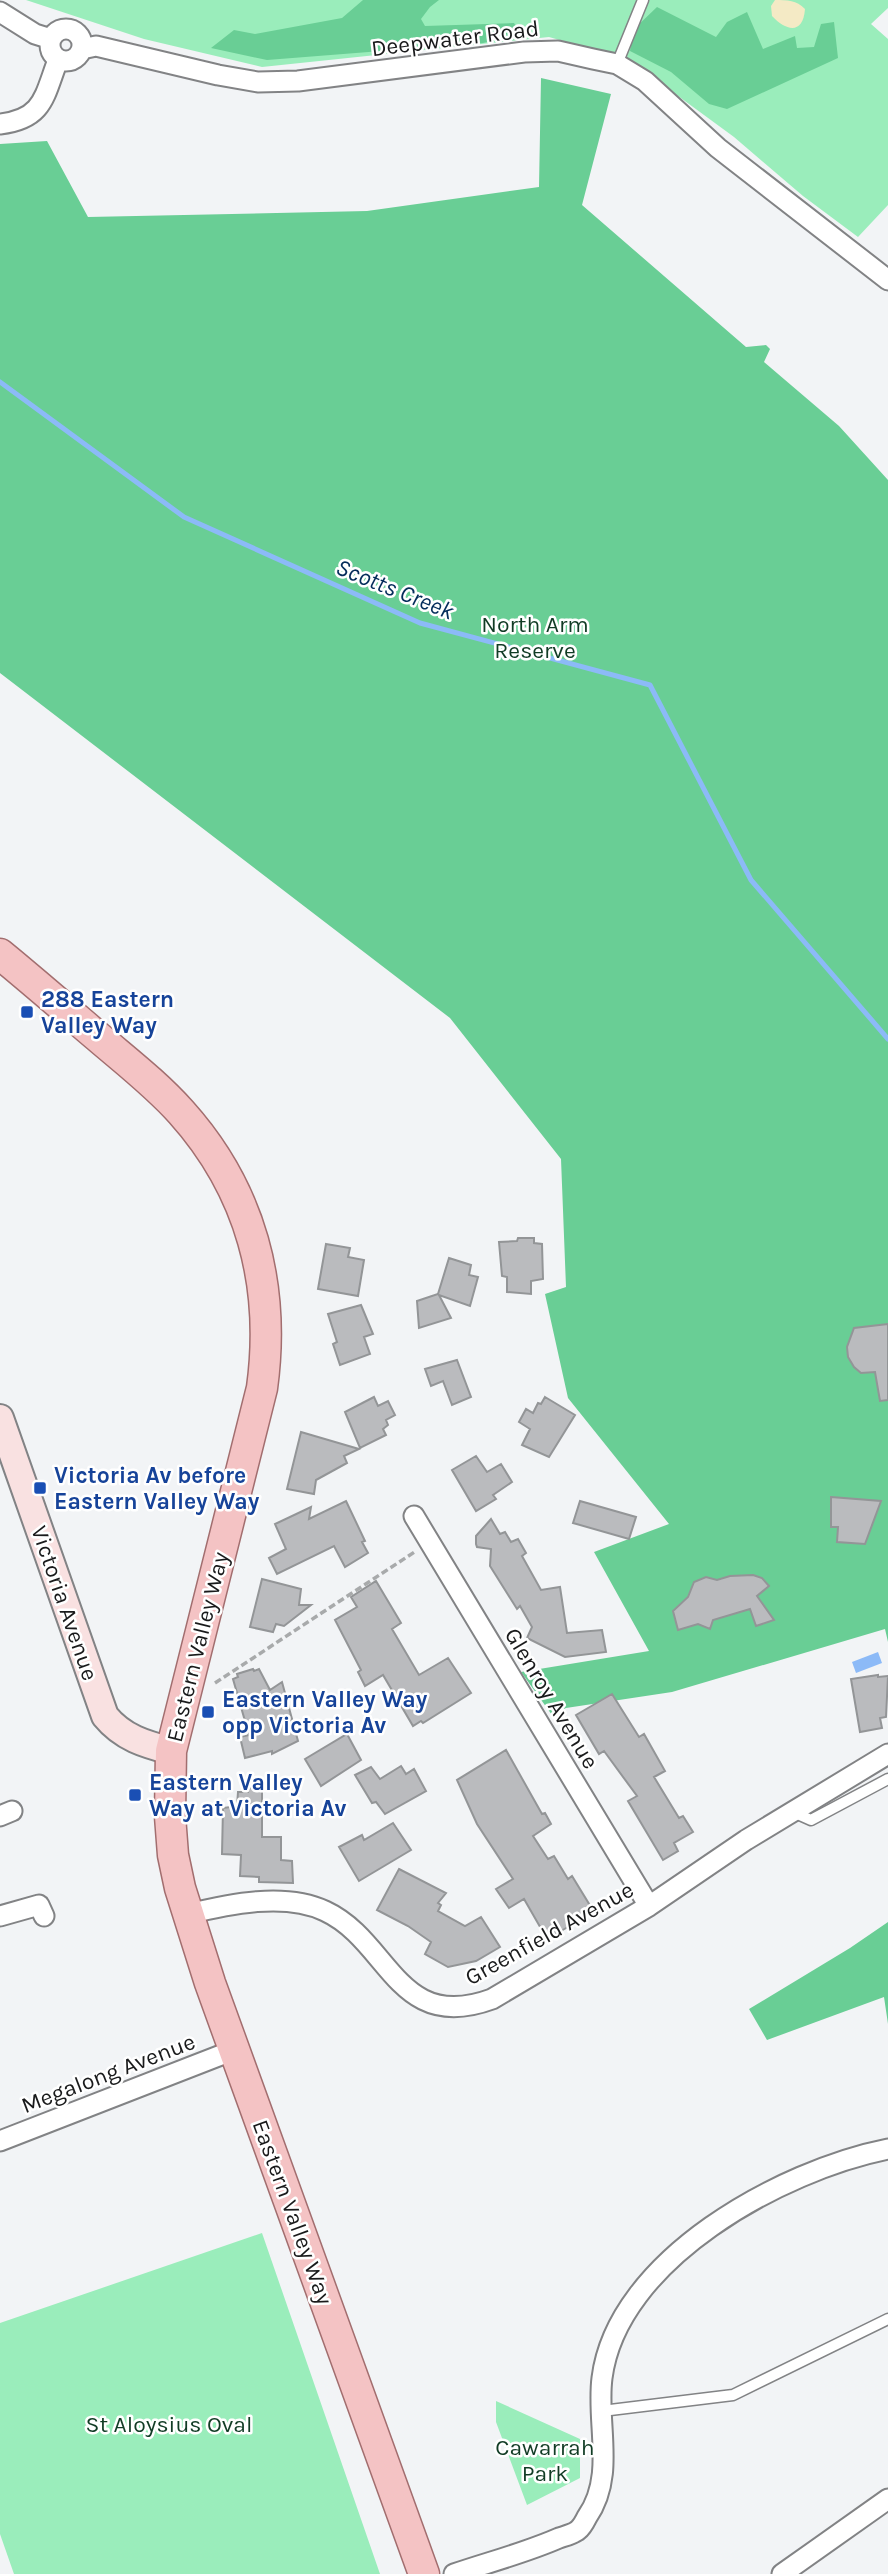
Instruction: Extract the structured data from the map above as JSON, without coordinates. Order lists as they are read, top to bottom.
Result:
{
  "streets": {
    "main road": ["Eastern Valley Way"],
    "street": [
      "Deepwater Road",
      "Victoria Avenue",
      "Glenroy Avenue",
      "Greenfield Avenue",
      "Megalong Avenue"
    ]
  },
  "crossings": [
    ["Victoria Avenue", "Eastern Valley Way"],
    ["Eastern Valley Way", "Greenfield Avenue"],
    ["Eastern Valley Way", "Megalong Avenue"],
    ["Glenroy Avenue", "Greenfield Avenue"]
  ],
  "water": ["Scotts Creek"],
  "parks": ["North Arm Reserve", "St Aloysius Oval", "Cawarrah Park"],
  "places": {
    "transit": [
      "288 Eastern Valley Way",
      "Victoria Av before Eastern Valley Way",
      "Eastern Valley Way opp Victoria Av",
      "Eastern Valley Way at Victoria Av"
    ]
  }
}
